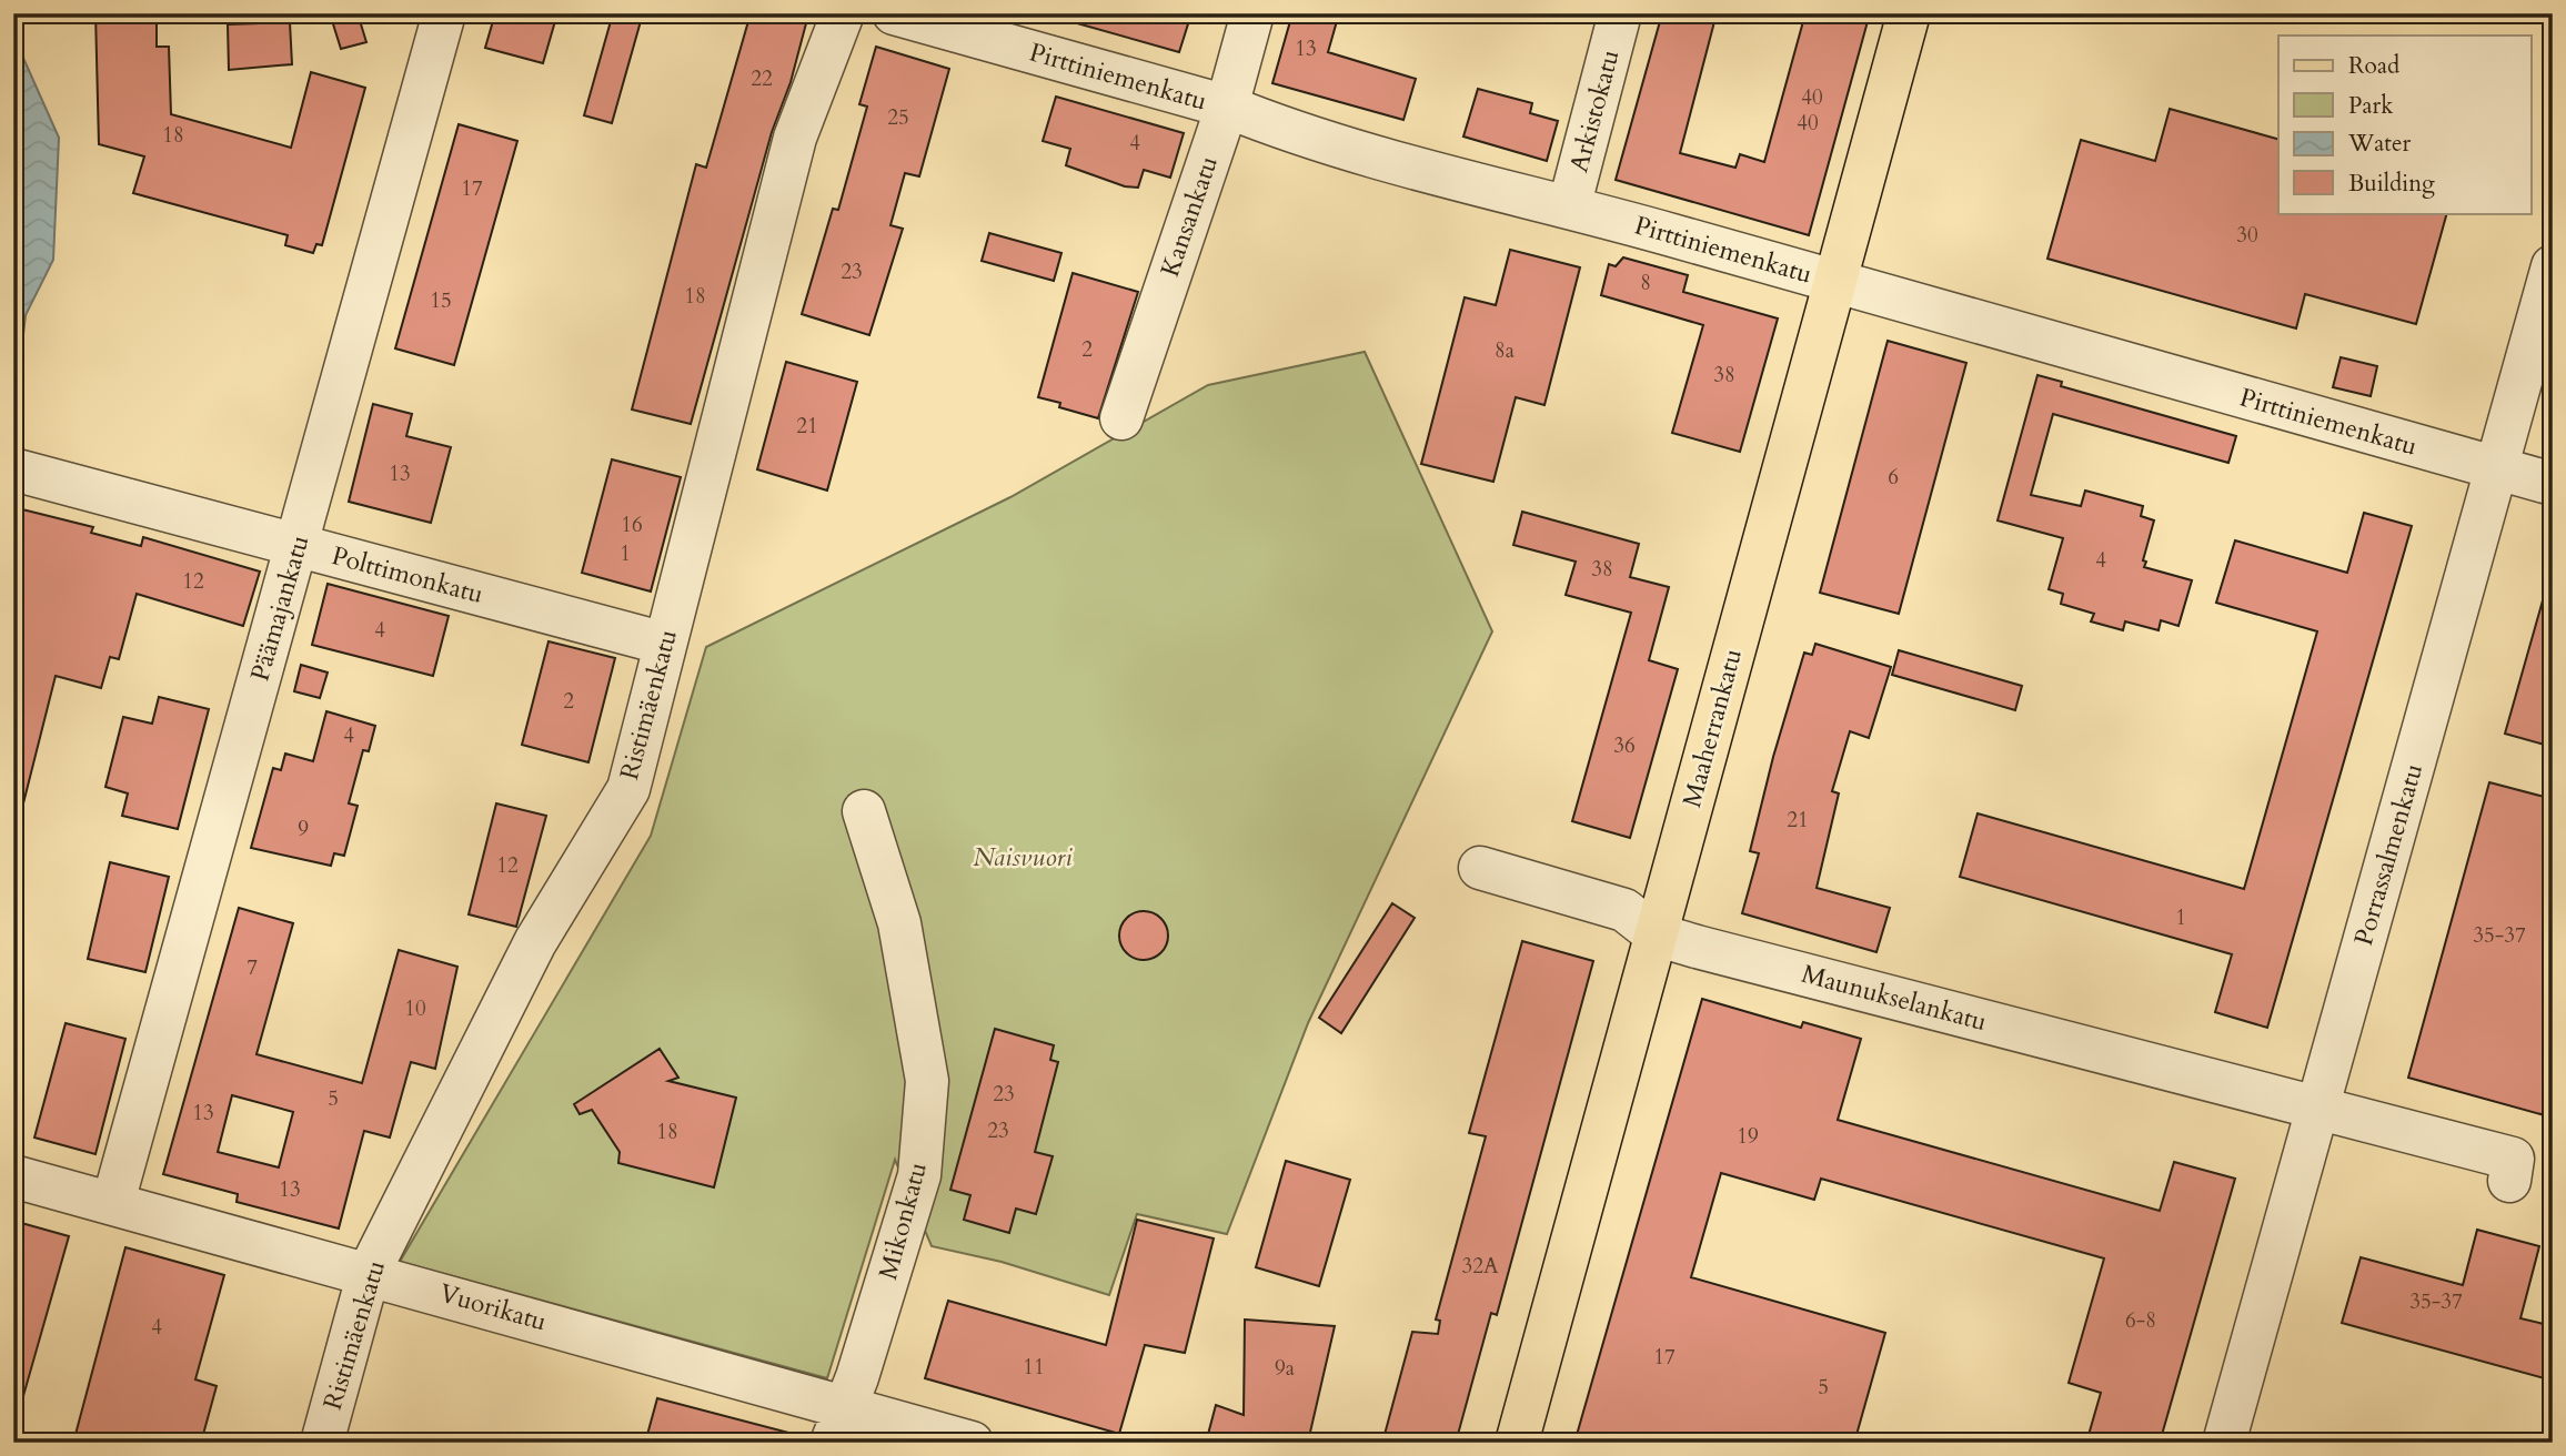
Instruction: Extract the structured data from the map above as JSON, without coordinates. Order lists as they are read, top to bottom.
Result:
{
  "streets": {
    "main road": ["Maaherrankatu"],
    "street": [
      "Pirttiniemenkatu",
      "Arkistokatu",
      "Kansankatu",
      "Polttimonkatu",
      "Päämajankatu",
      "Ristimäenkatu",
      "Porrassalmenkatu",
      "Maunukselankatu",
      "Mikonkatu",
      "Vuorikatu"
    ]
  },
  "crossings": [
    ["Pirttiniemenkatu", "Arkistokatu"],
    ["Pirttiniemenkatu", "Kansankatu"],
    ["Pirttiniemenkatu", "Maaherrankatu"],
    ["Pirttiniemenkatu", "Porrassalmenkatu"],
    ["Polttimonkatu", "Päämajankatu"],
    ["Polttimonkatu", "Ristimäenkatu"],
    ["Päämajankatu", "Vuorikatu"],
    ["Ristimäenkatu", "Vuorikatu"],
    ["Maaherrankatu", "Maunukselankatu"],
    ["Porrassalmenkatu", "Maunukselankatu"],
    ["Mikonkatu", "Vuorikatu"]
  ],
  "parks": ["Naisvuori"],
  "house_numbers": [
    "13",
    "22",
    "40",
    "25",
    "40",
    "18",
    "4",
    "17",
    "30",
    "23",
    "8",
    "18",
    "15",
    "2",
    "8a",
    "38",
    "21",
    "13",
    "6",
    "16",
    "1",
    "4",
    "38",
    "12",
    "4",
    "2",
    "4",
    "36",
    "21",
    "9",
    "12",
    "1",
    "35-37",
    "7",
    "10",
    "23",
    "5",
    "13",
    "23",
    "18",
    "19",
    "13",
    "32A",
    "35-37",
    "6-8",
    "4",
    "17",
    "11",
    "9a",
    "5"
  ],
  "legend": [
    "Road",
    "Park",
    "Water",
    "Building"
  ]
}
